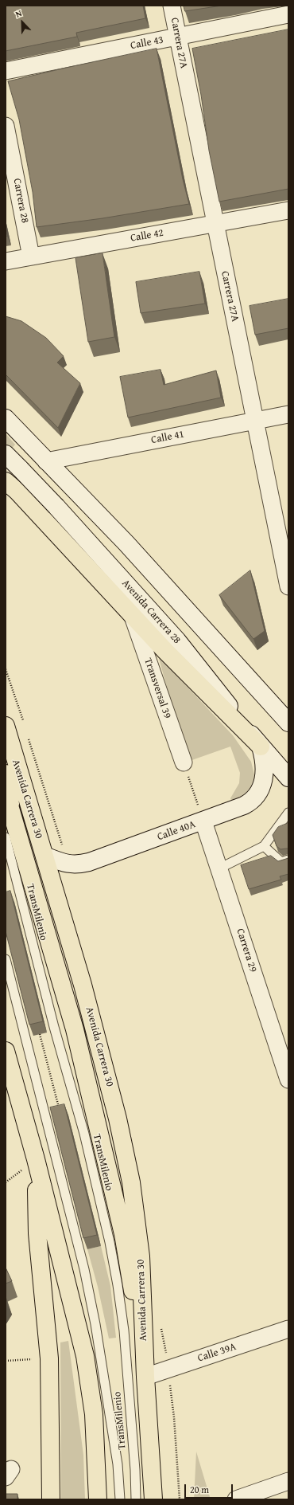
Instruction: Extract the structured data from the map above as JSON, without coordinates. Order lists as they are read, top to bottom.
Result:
{
  "streets": {
    "highway": ["Avenida Carrera 30"],
    "main road": ["Avenida Carrera 28", "Calle 40A"],
    "street": [
      "Calle 43",
      "Carrera 27A",
      "Carrera 28",
      "Calle 42",
      "Calle 41",
      "Transversal 39",
      "Carrera 29",
      "Calle 39A"
    ],
    "lane": ["TransMilenio"]
  },
  "crossings": [
    ["Calle 43", "Carrera 27A"],
    ["Carrera 27A", "Calle 42"],
    ["Carrera 27A", "Calle 41"],
    ["Carrera 28", "Calle 42"],
    ["Avenida Carrera 28", "Calle 40A"],
    ["Avenida Carrera 30", "Calle 40A"],
    ["Avenida Carrera 30", "Calle 39A"],
    ["Calle 40A", "Carrera 29"]
  ],
  "scale_bar": "20 m",
  "north": "top left"
}
